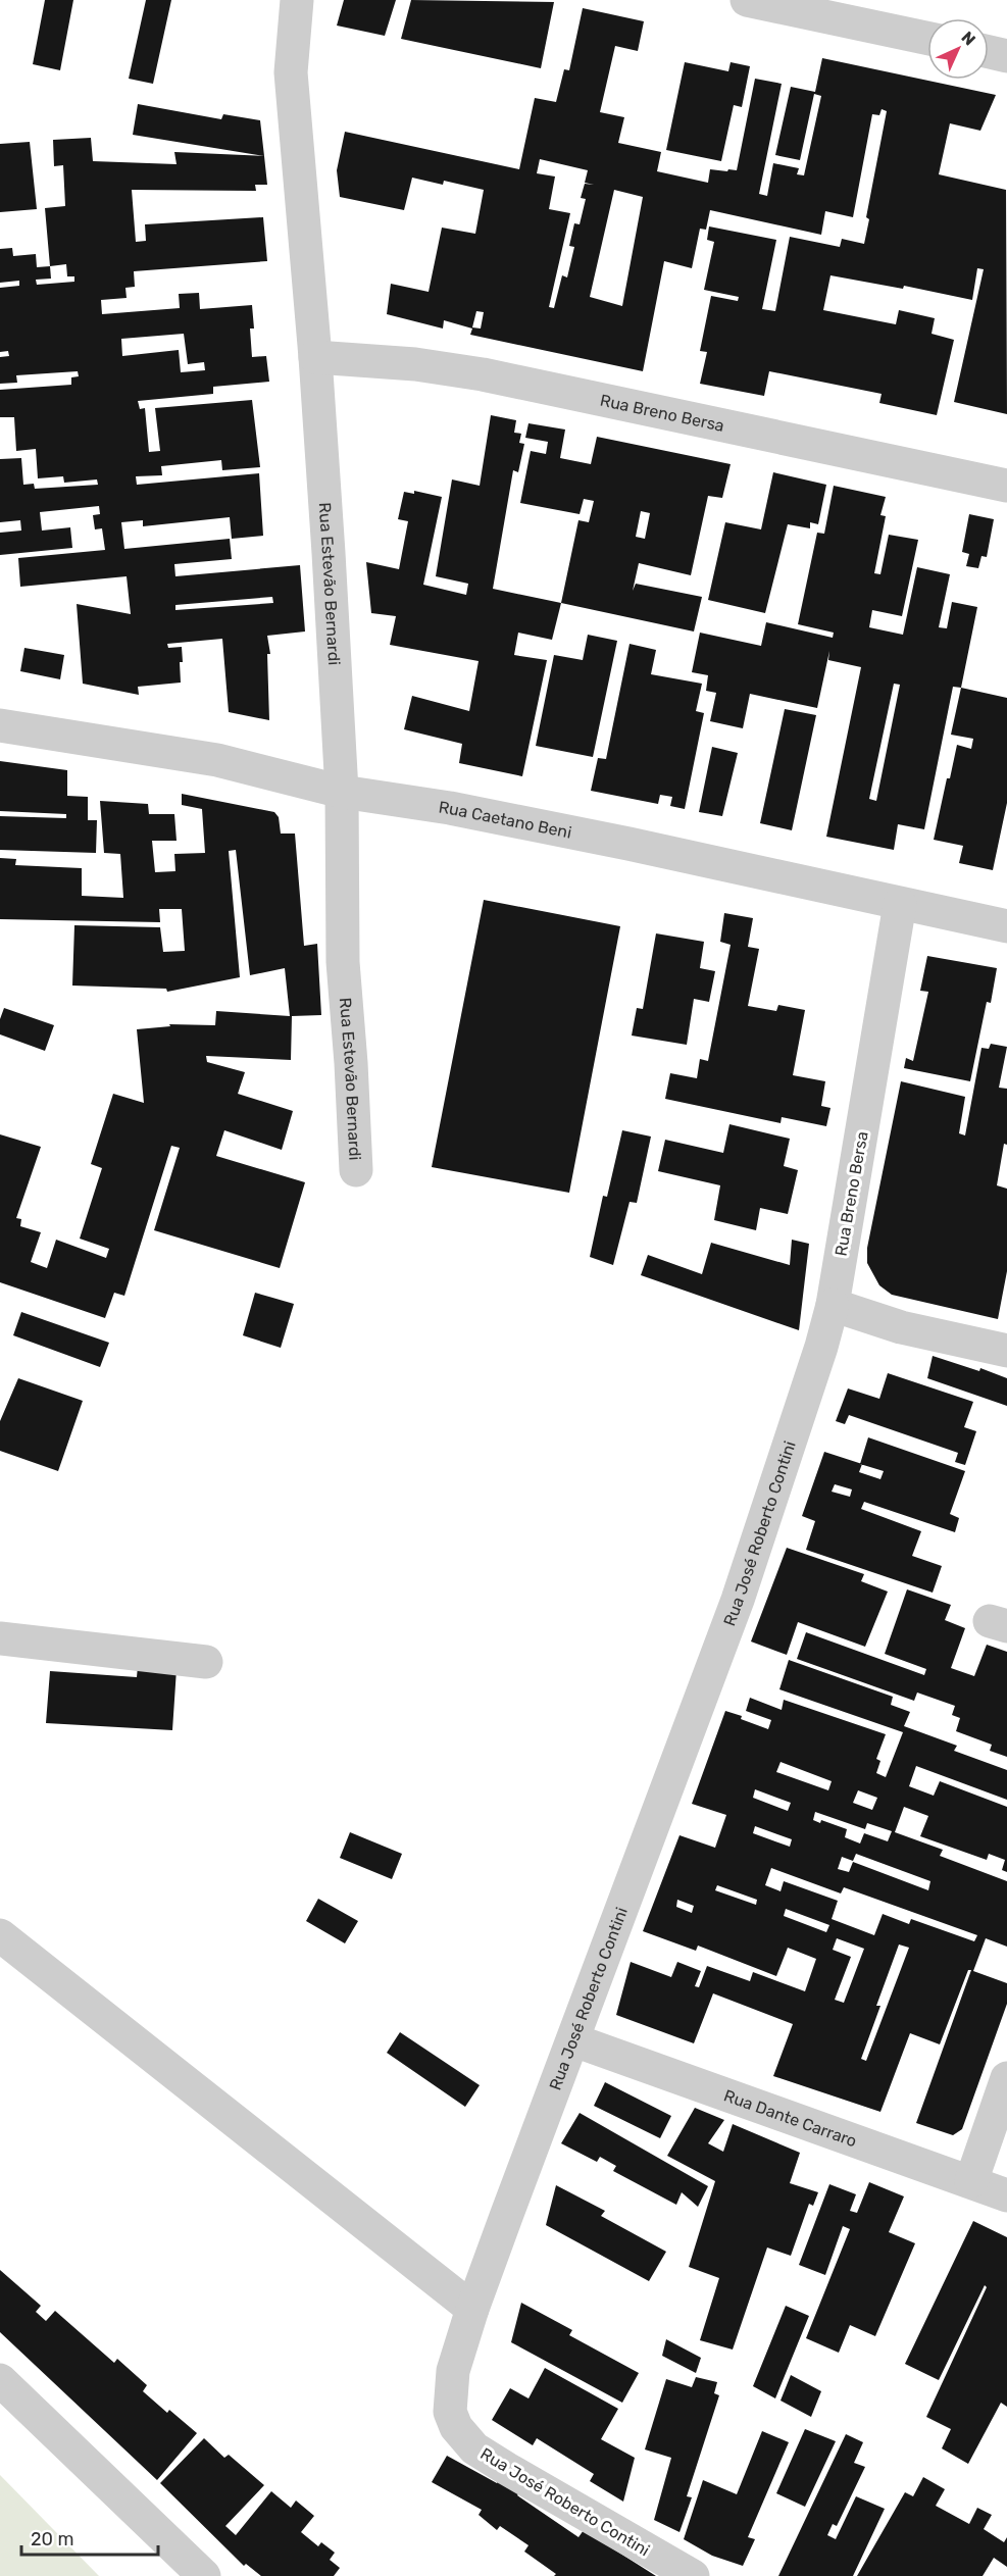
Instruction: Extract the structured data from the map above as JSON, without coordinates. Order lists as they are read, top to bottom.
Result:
{
  "streets": {
    "street": [
      "Rua Breno Bersa",
      "Rua Estevão Bernardi",
      "Rua Caetano Beni",
      "Rua José Roberto Contini",
      "Rua Dante Carraro"
    ]
  },
  "crossings": [
    ["Rua Breno Bersa", "Rua Estevão Bernardi"],
    ["Rua Breno Bersa", "Rua Caetano Beni"],
    ["Rua Breno Bersa", "Rua José Roberto Contini"],
    ["Rua Estevão Bernardi", "Rua Caetano Beni"],
    ["Rua José Roberto Contini", "Rua Dante Carraro"]
  ],
  "scale_bar": "20 m",
  "north": "top right"
}
